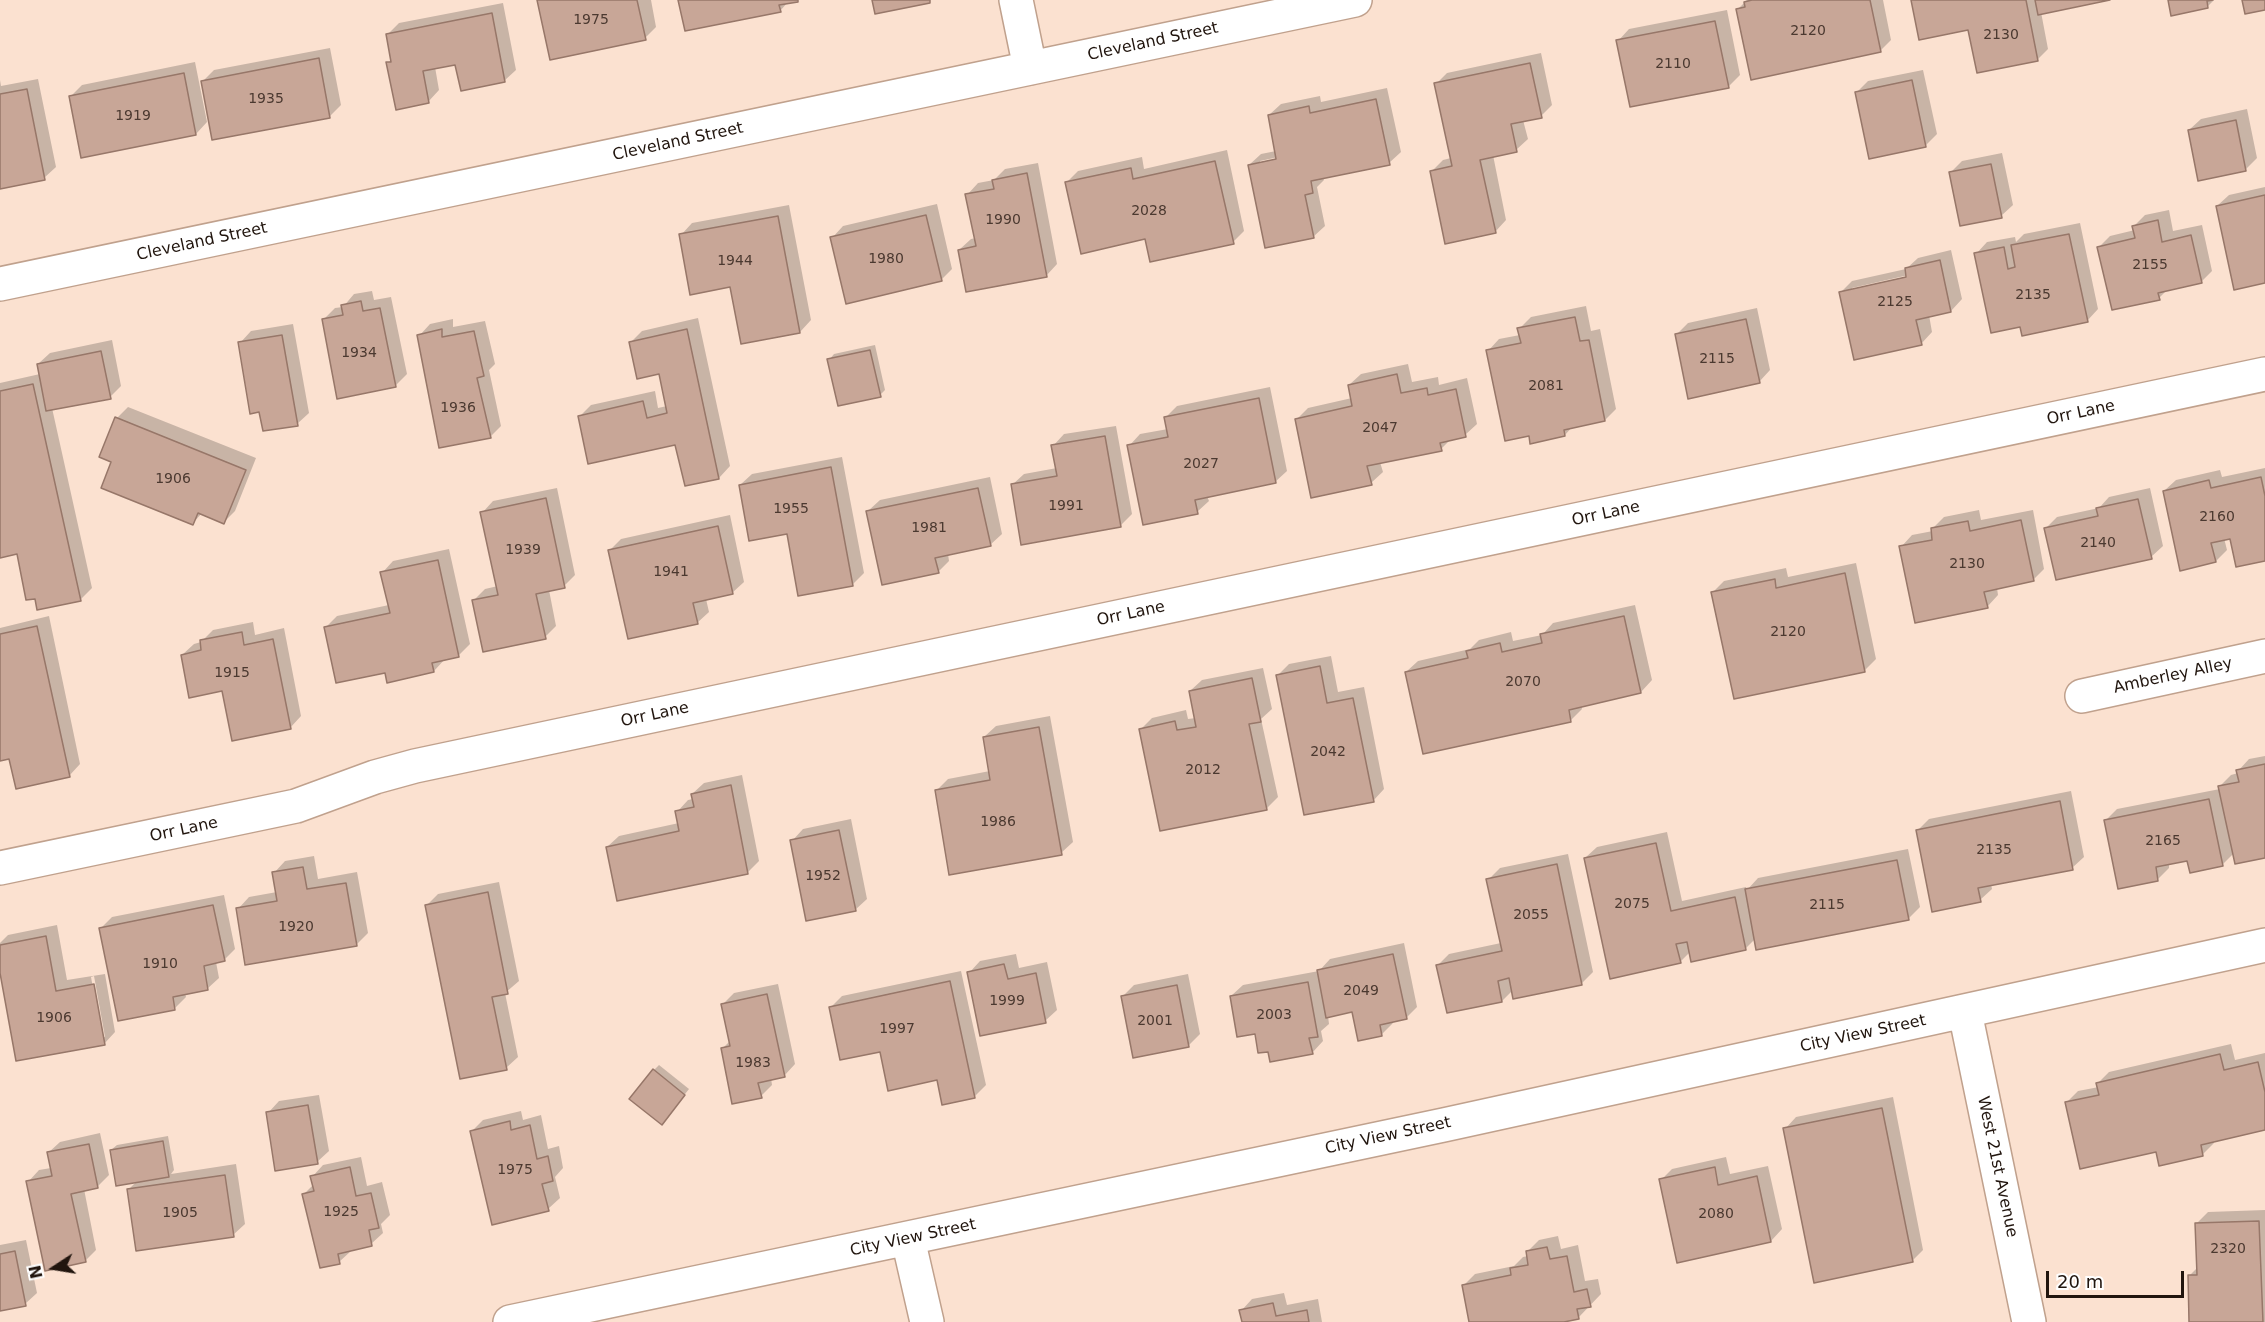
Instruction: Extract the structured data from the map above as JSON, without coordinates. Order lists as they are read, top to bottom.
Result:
{
  "streets": {
    "street": [
      "Cleveland Street",
      "Orr Lane",
      "Amberley Alley",
      "City View Street",
      "West 21st Avenue"
    ]
  },
  "crossings": [
    ["City View Street", "West 21st Avenue"]
  ],
  "house_numbers": [
    "1975",
    "2120",
    "2130",
    "2110",
    "1935",
    "1919",
    "2028",
    "1990",
    "1980",
    "1944",
    "2155",
    "2135",
    "2125",
    "1934",
    "2115",
    "2081",
    "1936",
    "2047",
    "2027",
    "1906",
    "1991",
    "1955",
    "2160",
    "1981",
    "2140",
    "1939",
    "2130",
    "1941",
    "2120",
    "1915",
    "2070",
    "2042",
    "2012",
    "1986",
    "2165",
    "2135",
    "1952",
    "2075",
    "2115",
    "2055",
    "1920",
    "1910",
    "2049",
    "1999",
    "2003",
    "1906",
    "2001",
    "1997",
    "1983",
    "1975",
    "1925",
    "1905",
    "2080",
    "2320"
  ],
  "scale_bar": "20 m",
  "north": "left"
}
